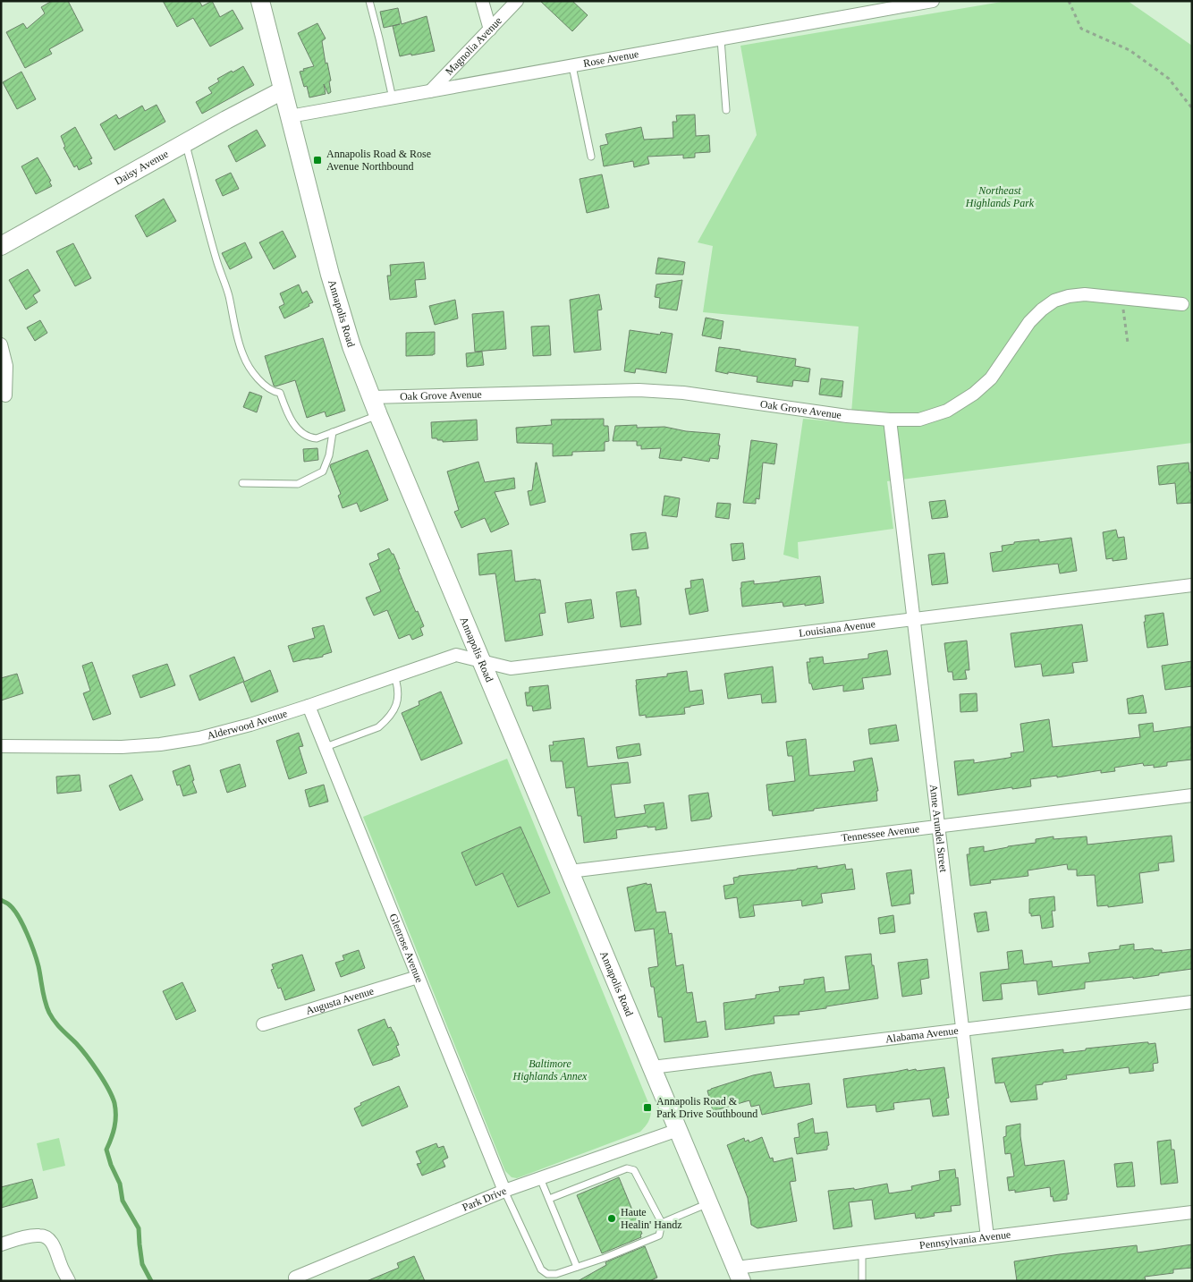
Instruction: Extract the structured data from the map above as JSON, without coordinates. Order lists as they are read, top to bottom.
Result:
{
  "streets": {
    "main road": ["Daisy Avenue", "Annapolis Road"],
    "street": [
      "Magnolia Avenue",
      "Rose Avenue",
      "Oak Grove Avenue",
      "Louisiana Avenue",
      "Alderwood Avenue",
      "Anne Arundel Street",
      "Tennessee Avenue",
      "Glenrose Avenue",
      "Augusta Avenue",
      "Alabama Avenue",
      "Park Drive",
      "Pennsylvania Avenue"
    ]
  },
  "crossings": [
    ["Magnolia Avenue", "Rose Avenue"],
    ["Rose Avenue", "Annapolis Road"],
    ["Daisy Avenue", "Annapolis Road"],
    ["Annapolis Road", "Oak Grove Avenue"],
    ["Annapolis Road", "Louisiana Avenue"],
    ["Annapolis Road", "Alderwood Avenue"],
    ["Annapolis Road", "Tennessee Avenue"],
    ["Annapolis Road", "Alabama Avenue"],
    ["Annapolis Road", "Park Drive"],
    ["Annapolis Road", "Pennsylvania Avenue"],
    ["Oak Grove Avenue", "Anne Arundel Street"],
    ["Louisiana Avenue", "Alderwood Avenue"],
    ["Louisiana Avenue", "Anne Arundel Street"],
    ["Alderwood Avenue", "Glenrose Avenue"],
    ["Anne Arundel Street", "Tennessee Avenue"],
    ["Anne Arundel Street", "Alabama Avenue"],
    ["Anne Arundel Street", "Pennsylvania Avenue"],
    ["Glenrose Avenue", "Augusta Avenue"],
    ["Glenrose Avenue", "Park Drive"]
  ],
  "parks": ["Northeast Highlands Park", "Baltimore Highlands Annex"],
  "places": {
    "transit": ["Annapolis Road & Rose Avenue Northbound", "Annapolis Road & Park Drive Southbound"],
    "other": ["Haute Healin' Handz"]
  }
}
